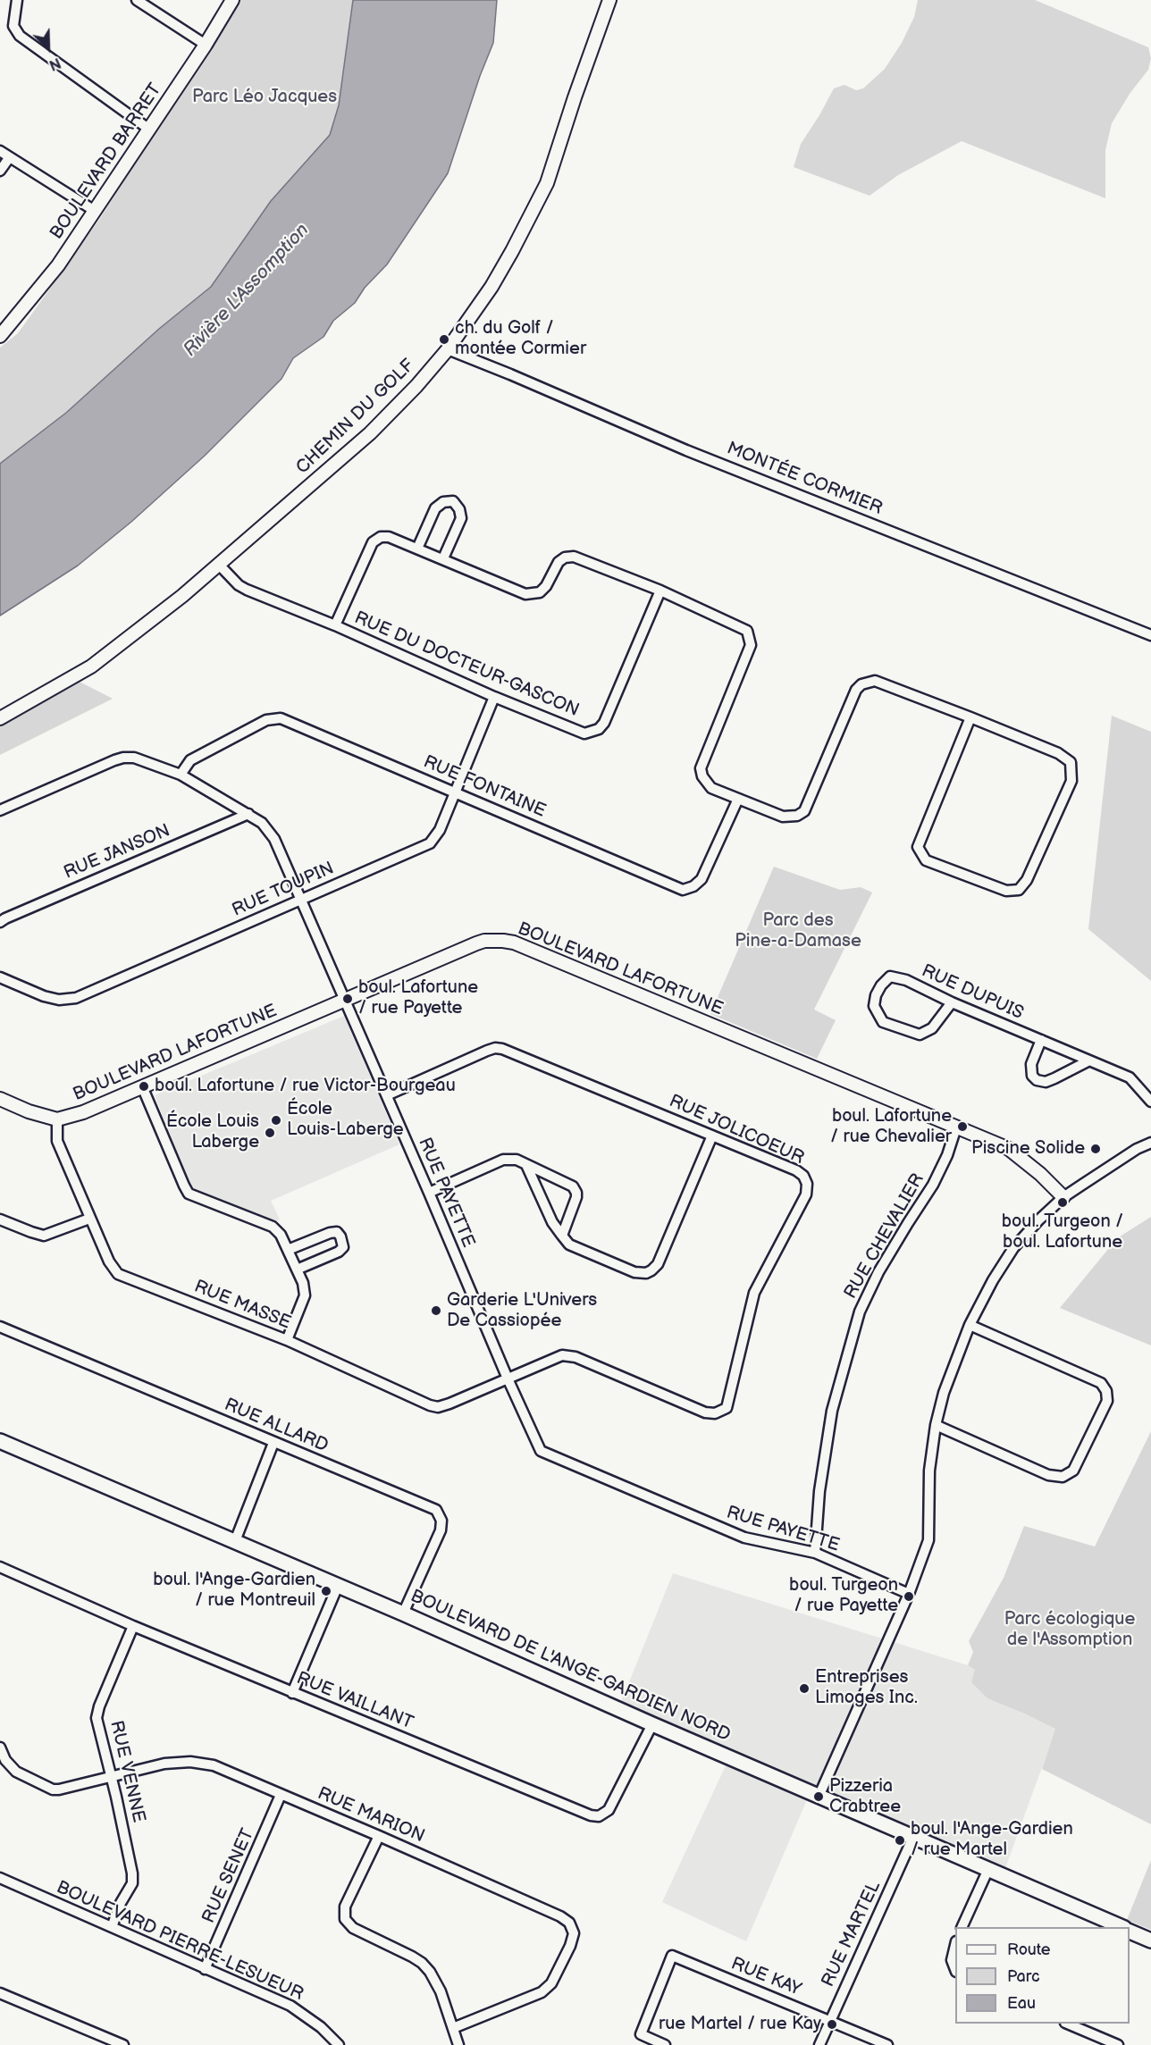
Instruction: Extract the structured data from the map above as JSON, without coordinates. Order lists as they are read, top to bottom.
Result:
{
  "streets": {
    "main road": ["BOULEVARD DE L'ANGE-GARDIEN NORD"],
    "street": [
      "BOULEVARD BARRET",
      "CHEMIN DU GOLF",
      "MONTÉE CORMIER",
      "RUE DU DOCTEUR-GASCON",
      "RUE FONTAINE",
      "RUE JANSON",
      "RUE TOUPIN",
      "BOULEVARD LAFORTUNE",
      "RUE DUPUIS",
      "RUE JOLICOEUR",
      "RUE PAYETTE",
      "RUE CHEVALIER",
      "RUE MASSE",
      "RUE ALLARD",
      "RUE VAILLANT",
      "RUE VENNE",
      "RUE MARION",
      "RUE SENET",
      "RUE MARTEL",
      "BOULEVARD PIERRE-LESUEUR",
      "RUE KAY"
    ]
  },
  "crossings": [
    ["CHEMIN DU GOLF", "MONTÉE CORMIER"],
    ["CHEMIN DU GOLF", "RUE DU DOCTEUR-GASCON"],
    ["RUE DU DOCTEUR-GASCON", "RUE TOUPIN"],
    ["RUE FONTAINE", "RUE TOUPIN"],
    ["RUE FONTAINE", "RUE PAYETTE"],
    ["RUE JANSON", "RUE PAYETTE"],
    ["RUE TOUPIN", "RUE PAYETTE"],
    ["BOULEVARD LAFORTUNE", "RUE PAYETTE"],
    ["BOULEVARD LAFORTUNE", "RUE CHEVALIER"],
    ["BOULEVARD LAFORTUNE", "RUE MASSE"],
    ["RUE JOLICOEUR", "RUE PAYETTE"],
    ["RUE JOLICOEUR", "RUE MASSE"],
    ["RUE PAYETTE", "RUE CHEVALIER"],
    ["RUE PAYETTE", "RUE MASSE"],
    ["RUE ALLARD", "BOULEVARD DE L'ANGE-GARDIEN NORD"],
    ["BOULEVARD DE L'ANGE-GARDIEN NORD", "RUE VAILLANT"],
    ["BOULEVARD DE L'ANGE-GARDIEN NORD", "RUE MARTEL"],
    ["RUE VAILLANT", "RUE VENNE"],
    ["RUE VENNE", "RUE MARION"],
    ["RUE VENNE", "BOULEVARD PIERRE-LESUEUR"],
    ["RUE MARION", "RUE SENET"],
    ["RUE SENET", "BOULEVARD PIERRE-LESUEUR"],
    ["RUE MARTEL", "RUE KAY"]
  ],
  "water": ["Rivière L'Assomption"],
  "parks": ["Parc Léo Jacques", "Parc des Pine-a-Damase", "Parc écologique de l'Assomption"],
  "places": [
    "ch. du Golf / montée Cormier",
    "boul. Lafortune / rue Payette",
    "boul. Lafortune / rue Victor-Bourgeau",
    "École Louis-Laberge",
    "boul. Lafortune / rue Chevalier",
    "École Louis Laberge",
    "Piscine Solide",
    "boul. Turgeon / boul. Lafortune",
    "Garderie L'Univers De Cassiopée",
    "boul. l'Ange-Gardien / rue Montreuil",
    "boul. Turgeon / rue Payette",
    "Entreprises Limoges Inc.",
    "Pizzeria Crabtree",
    "boul. l'Ange-Gardien / rue Martel",
    "rue Martel / rue Kay"
  ],
  "legend": ["Route", "Parc", "Eau"],
  "north": "bottom right"
}
